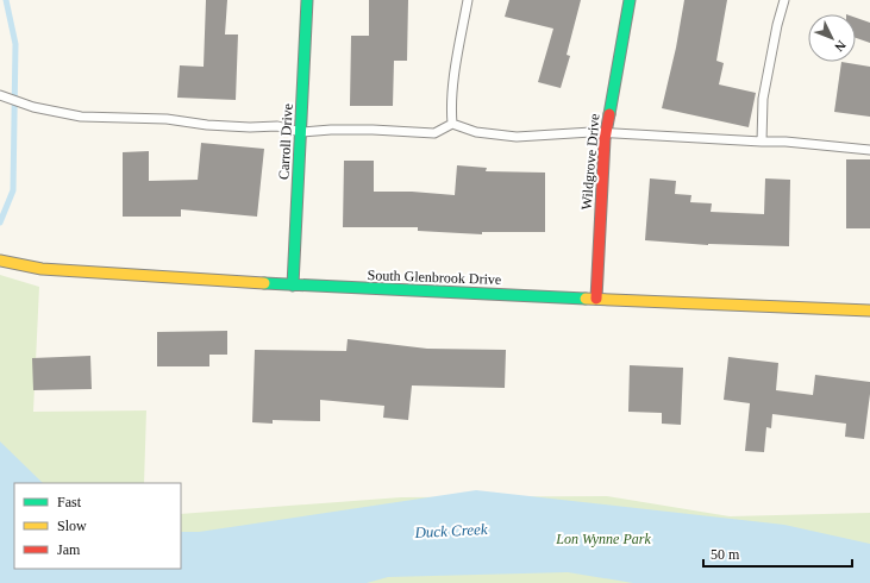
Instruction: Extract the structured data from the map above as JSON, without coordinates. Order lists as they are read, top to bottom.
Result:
{
  "streets": {
    "street": ["Carroll Drive", "Wildgrove Drive", "South Glenbrook Drive"]
  },
  "crossings": [
    ["Carroll Drive", "South Glenbrook Drive"],
    ["Wildgrove Drive", "South Glenbrook Drive"]
  ],
  "water": ["Duck Creek"],
  "parks": ["Lon Wynne Park"],
  "legend": ["Fast", "Slow", "Jam"],
  "scale_bar": "50 m",
  "north": "bottom right"
}
